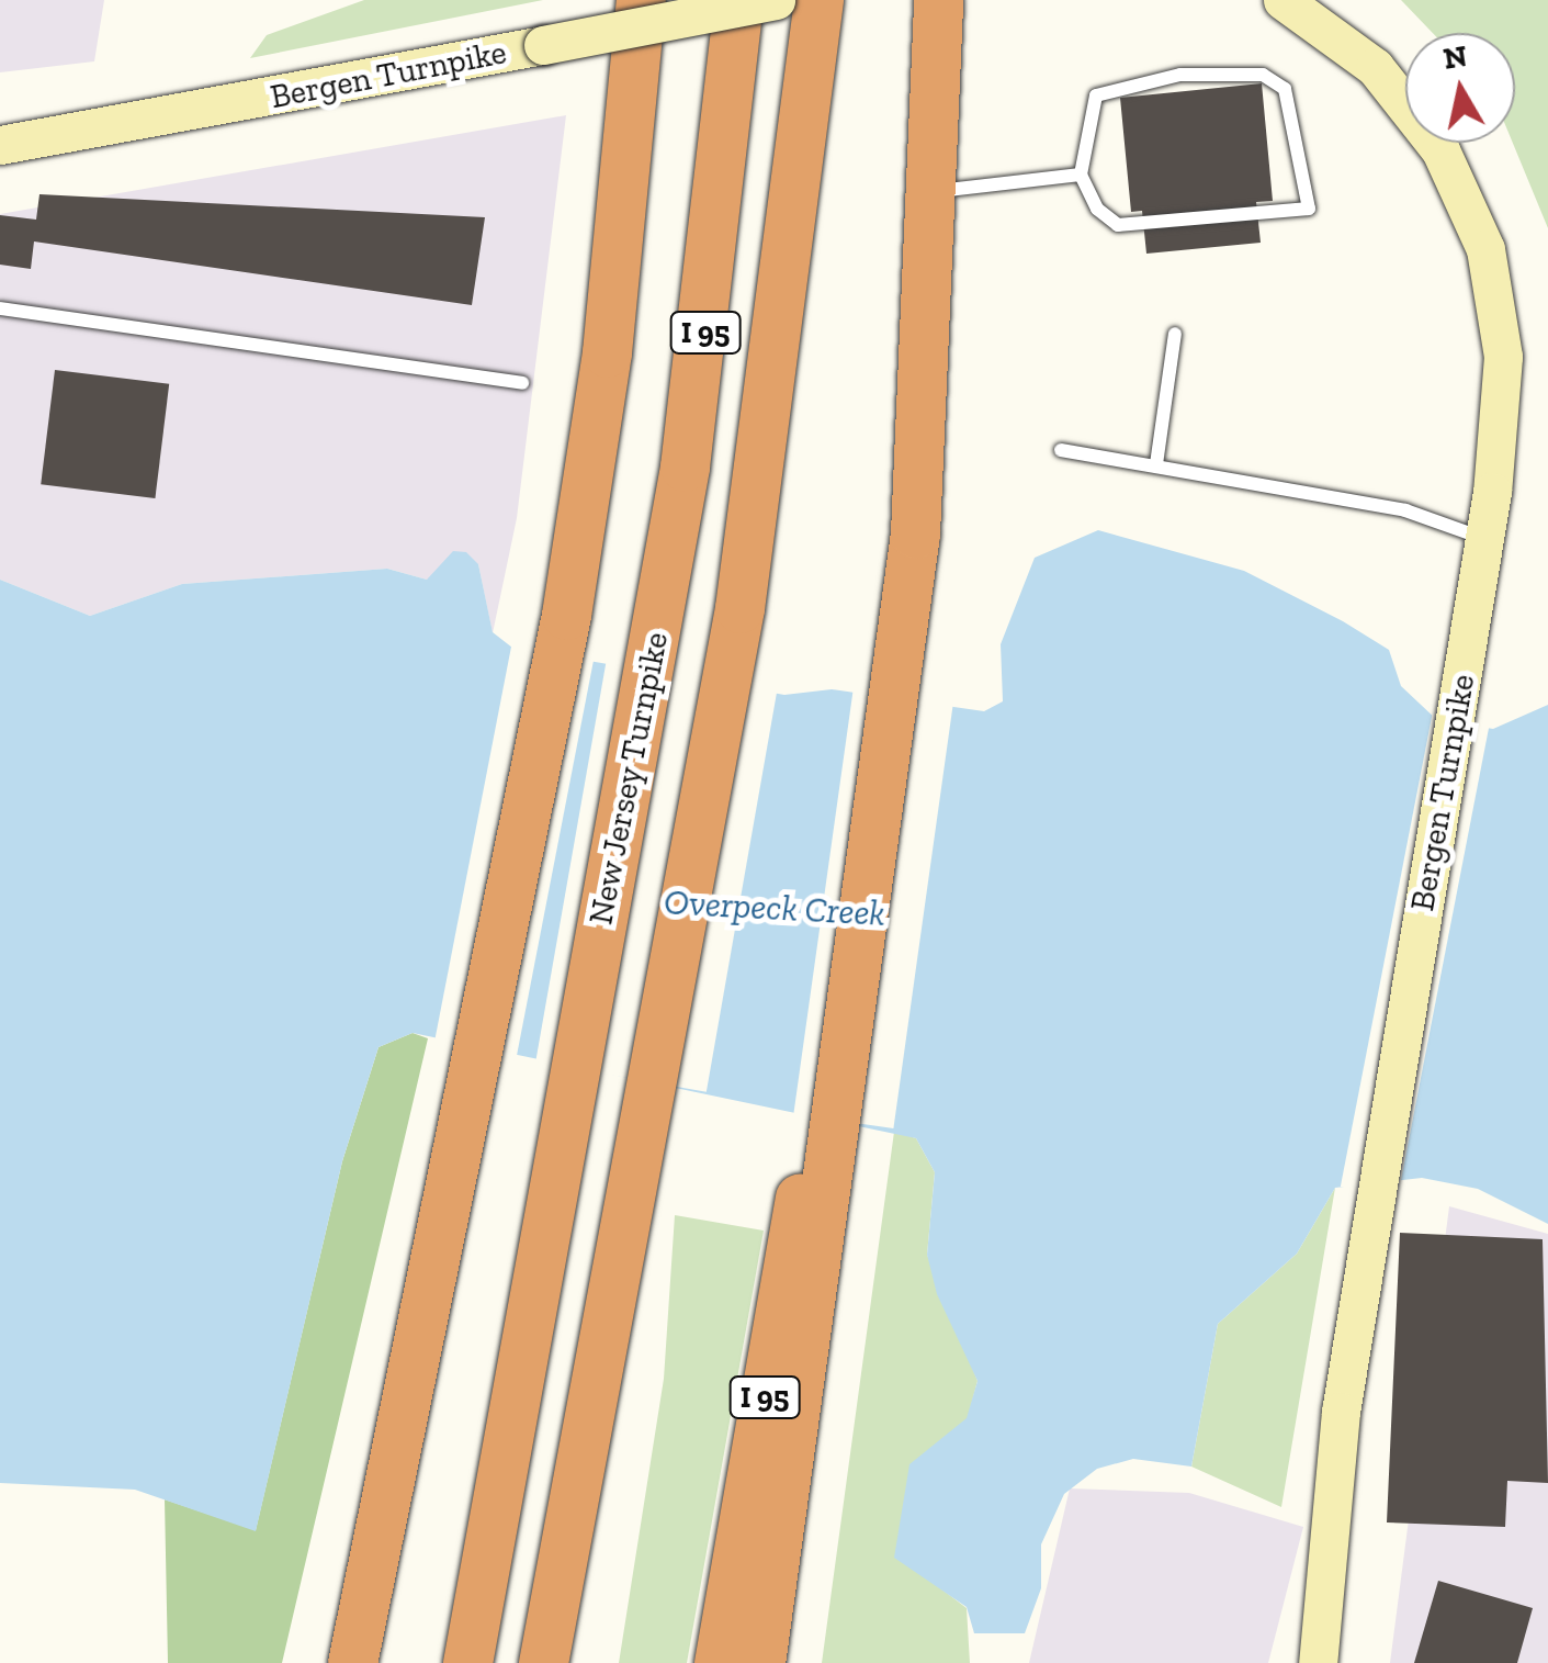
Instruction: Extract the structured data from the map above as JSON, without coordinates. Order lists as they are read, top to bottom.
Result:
{
  "streets": {
    "highway": ["I 95", "New Jersey Turnpike"],
    "main road": ["Bergen Turnpike"]
  },
  "crossings": [
    ["I 95", "New Jersey Turnpike"]
  ],
  "water": ["Overpeck Creek"],
  "north": "top"
}
